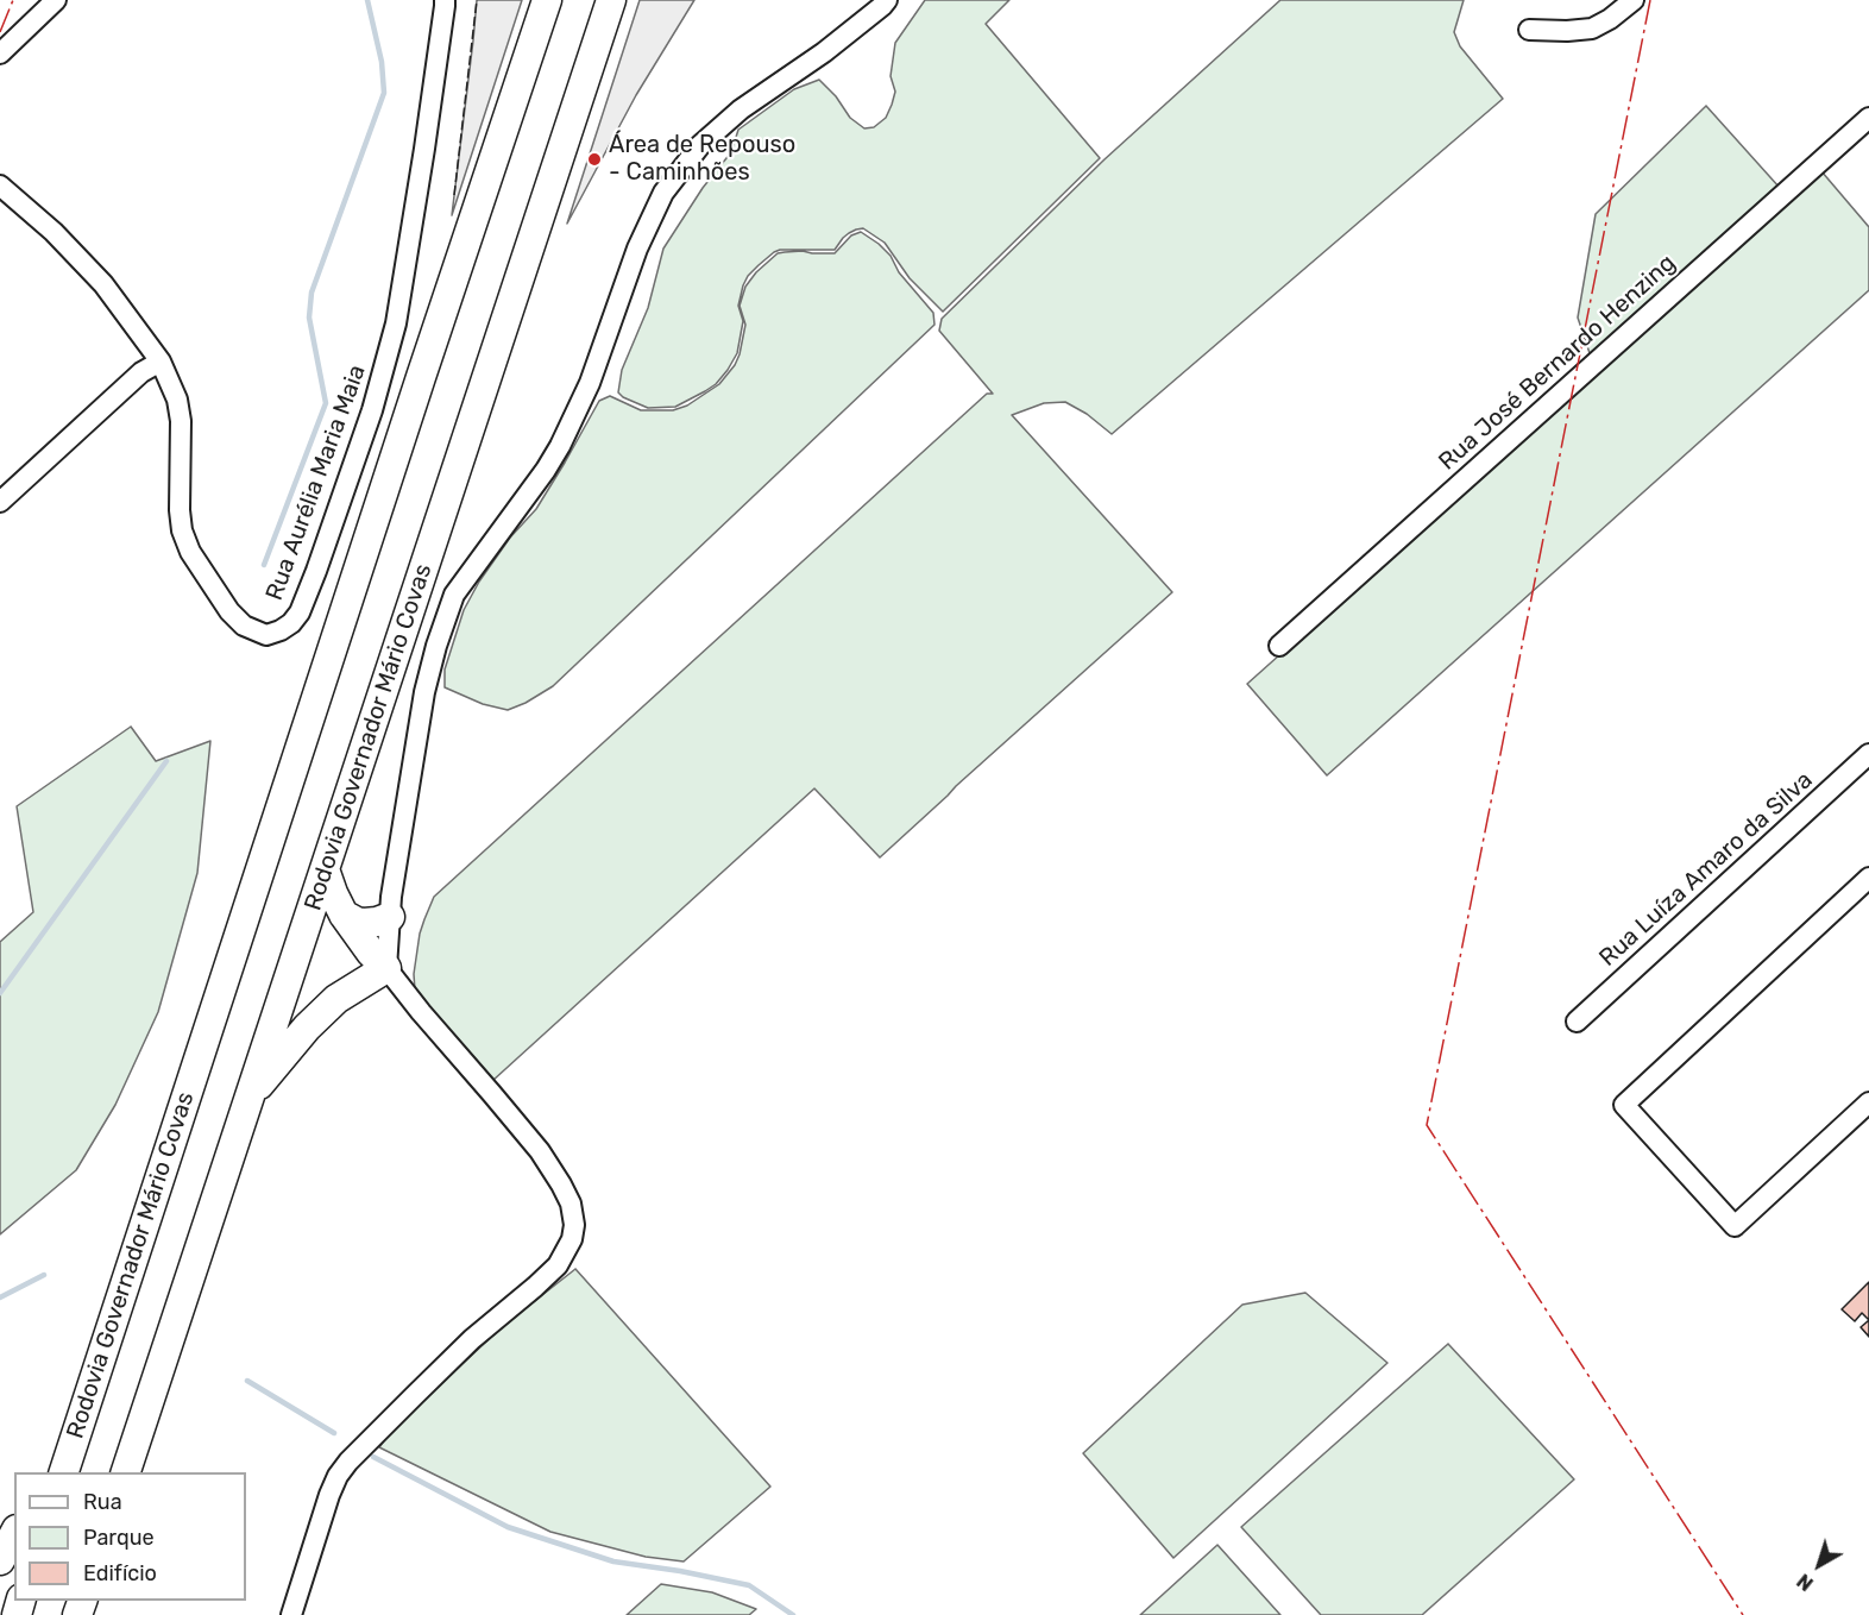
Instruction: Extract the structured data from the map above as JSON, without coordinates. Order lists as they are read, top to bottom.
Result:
{
  "streets": {
    "highway": ["Rodovia Governador Mário Covas"],
    "street": ["Rua José Bernardo Henzing", "Rua Aurélia Maria Maia", "Rua Luíza Amaro da Silva"]
  },
  "places": ["Área de Repouso - Caminhões"],
  "legend": ["Rua", "Parque", "Edifício"],
  "north": "bottom left"
}
